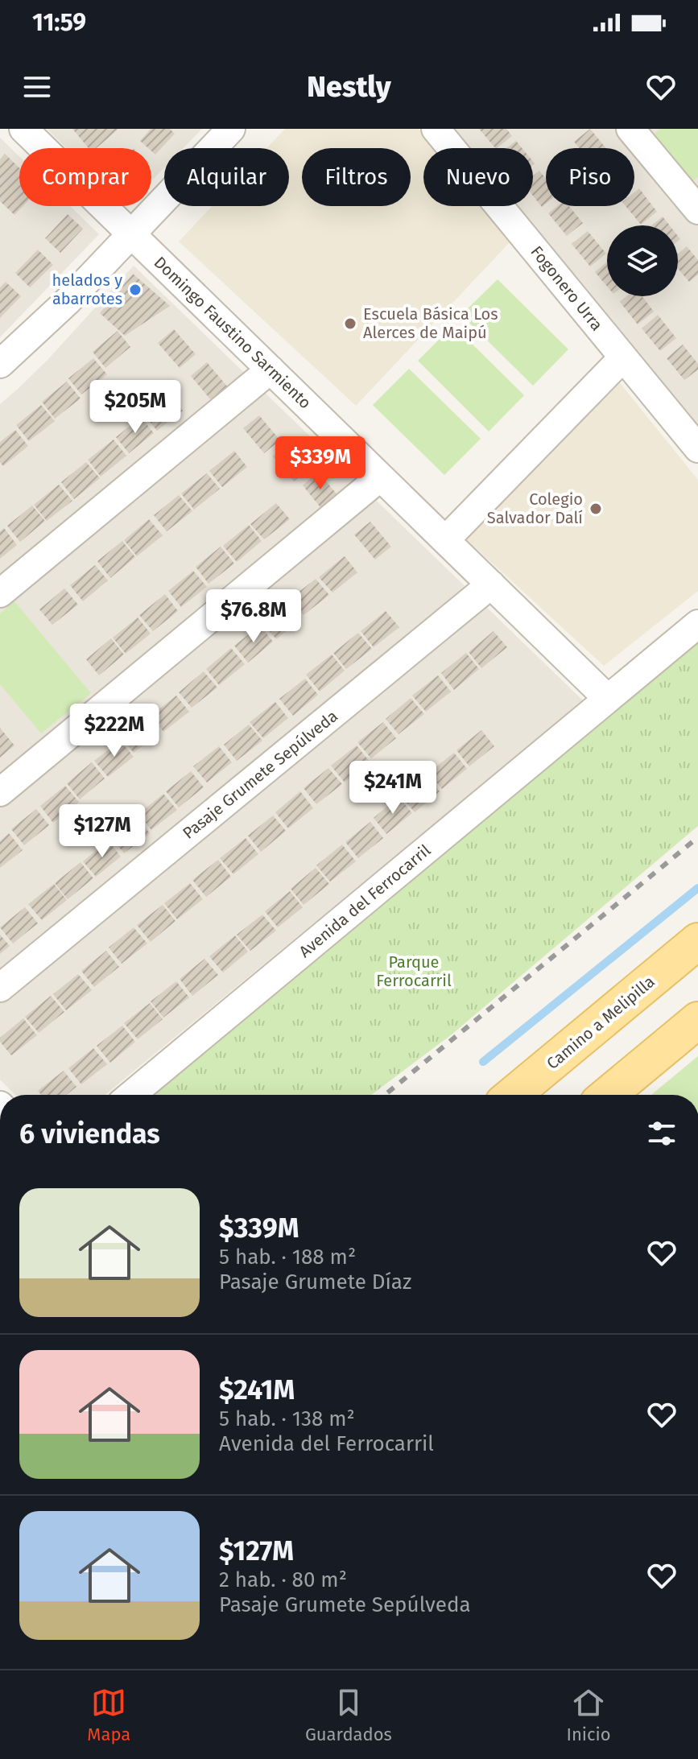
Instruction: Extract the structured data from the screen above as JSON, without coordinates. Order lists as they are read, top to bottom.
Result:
{
  "streets": {
    "main road": ["Camino a Melipilla"],
    "street": [
      "Fogonero Urra",
      "Domingo Faustino Sarmiento",
      "Pasaje Grumete Sepúlveda",
      "Avenida del Ferrocarril"
    ]
  },
  "crossings": [
    ["Domingo Faustino Sarmiento", "Pasaje Grumete Sepúlveda"],
    ["Domingo Faustino Sarmiento", "Avenida del Ferrocarril"]
  ],
  "parks": ["Parque Ferrocarril"],
  "places": ["helados y abarrotes", "Escuela Básica Los Alerces de Maipú", "Colegio Salvador Dalí"],
  "page": {
    "status": "11:59",
    "header": "Nestly",
    "chip": [
      "Comprar",
      "Alquilar",
      "Filtros",
      "Nuevo",
      "Piso"
    ],
    "price": [
      "$205M",
      "$339M",
      "$76.8M",
      "$222M",
      "$241M",
      "$127M"
    ],
    "heading": "6 viviendas",
    "list": [
      {
        "name": "$339M",
        "note": "5 hab. · 188 m² · Pasaje Grumete Díaz"
      },
      {
        "name": "$241M",
        "note": "5 hab. · 138 m² · Avenida del Ferrocarril"
      },
      {
        "name": "$127M",
        "note": "2 hab. · 80 m² · Pasaje Grumete Sepúlveda"
      }
    ],
    "tabs": ["Mapa", "Guardados", "Inicio"]
  }
}
